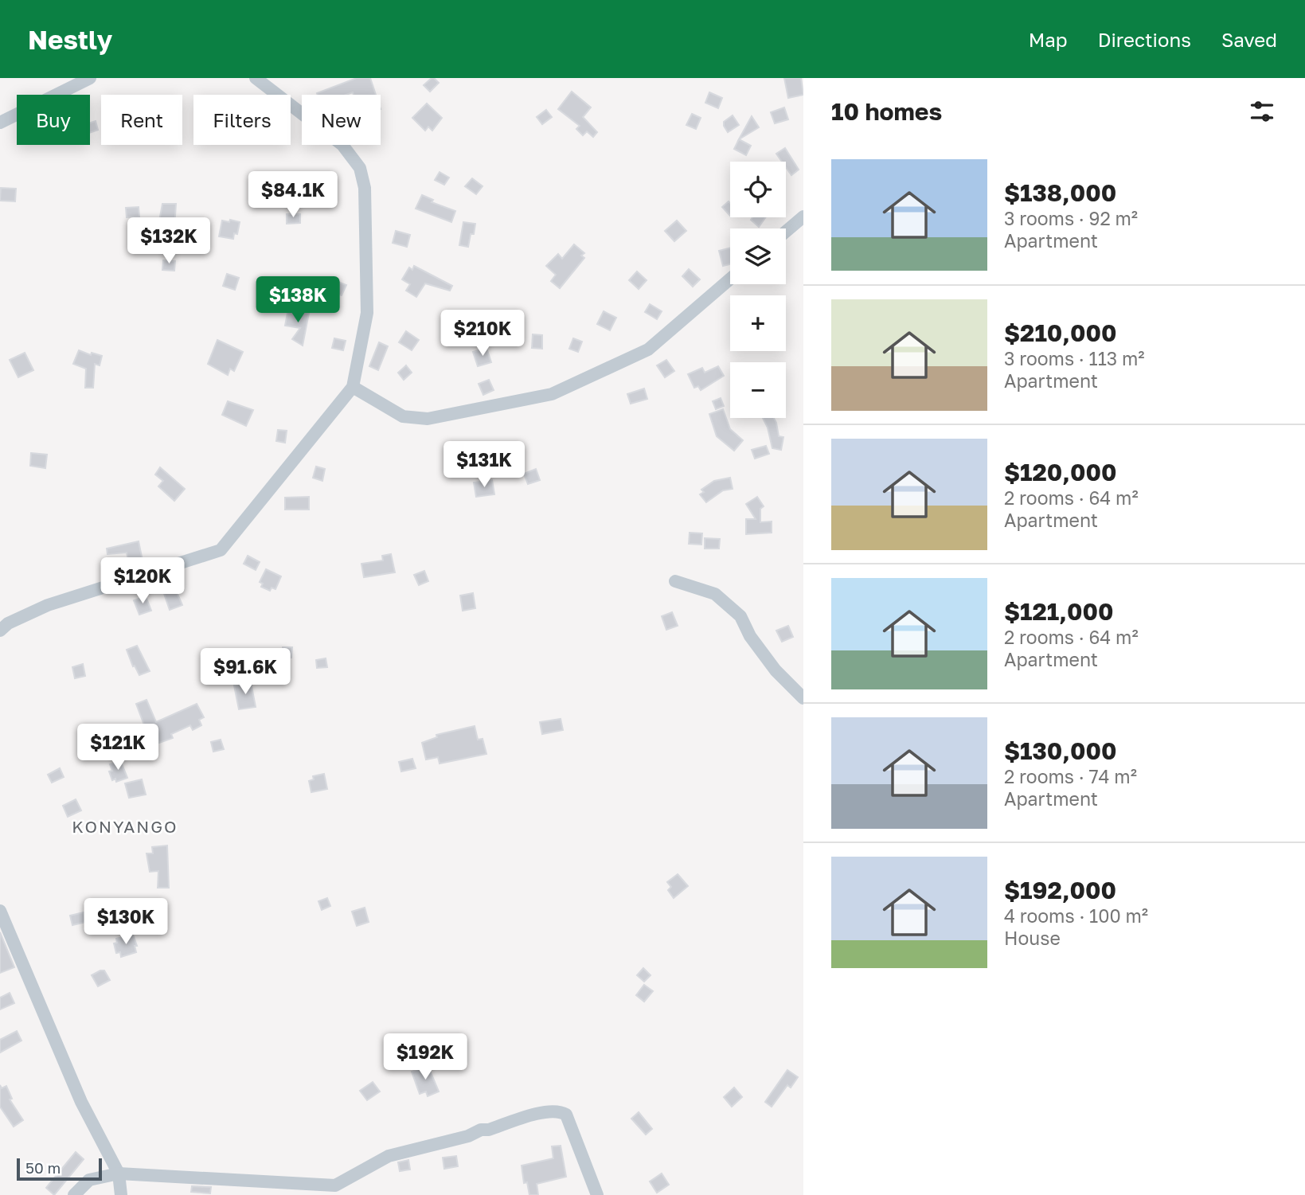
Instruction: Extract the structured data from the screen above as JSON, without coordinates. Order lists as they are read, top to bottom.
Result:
{
  "districts": ["KONYANGO"],
  "scale_bar": "50 m",
  "page": {
    "header": "Nestly",
    "nav": ["Map", "Directions", "Saved"],
    "heading": "10 homes",
    "chip": [
      "Buy",
      "Rent",
      "Filters",
      "New"
    ],
    "list": [
      {
        "name": "$138,000",
        "note": "3 rooms · 92 m² · Apartment"
      },
      {
        "name": "$210,000",
        "note": "3 rooms · 113 m² · Apartment"
      },
      {
        "name": "$120,000",
        "note": "2 rooms · 64 m² · Apartment"
      },
      {
        "name": "$121,000",
        "note": "2 rooms · 64 m² · Apartment"
      },
      {
        "name": "$130,000",
        "note": "2 rooms · 74 m² · Apartment"
      },
      {
        "name": "$192,000",
        "note": "4 rooms · 100 m² · House"
      }
    ],
    "map_buttons": ["+", "−"],
    "price": [
      "$84.1K",
      "$132K",
      "$138K",
      "$210K",
      "$131K",
      "$120K",
      "$91.6K",
      "$121K",
      "$130K",
      "$192K"
    ],
    "scale": "50 m"
  }
}
